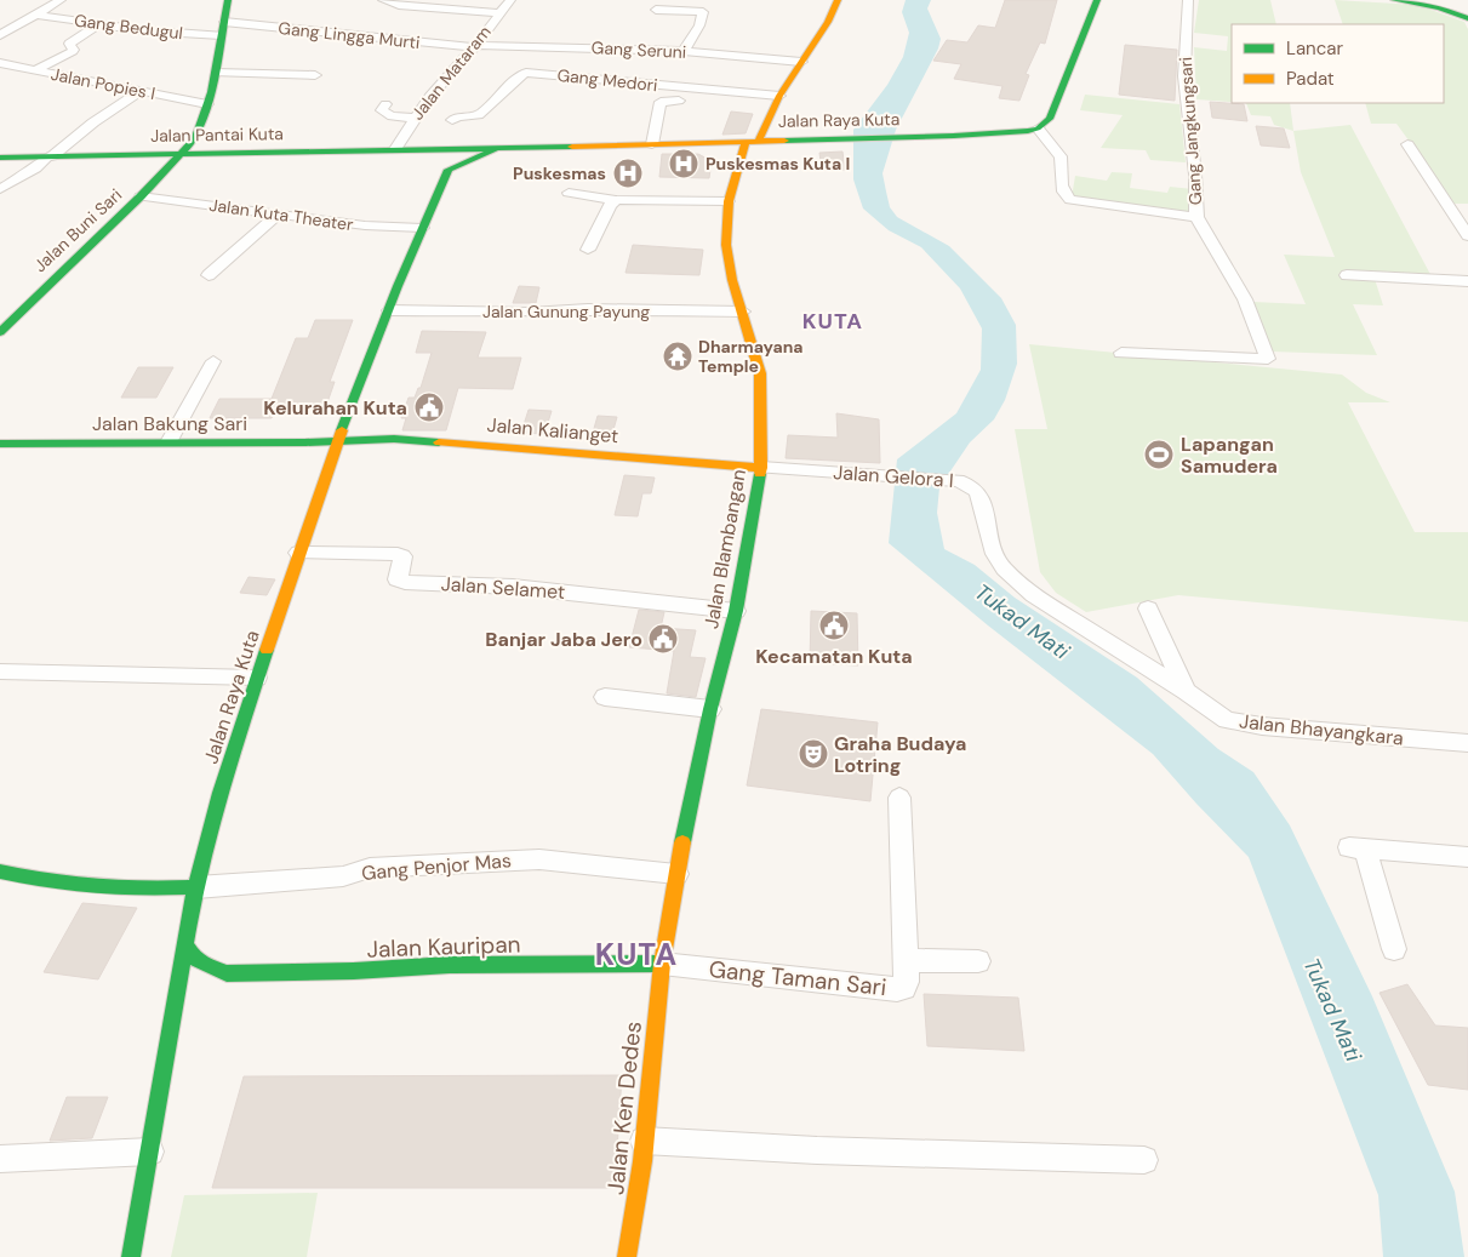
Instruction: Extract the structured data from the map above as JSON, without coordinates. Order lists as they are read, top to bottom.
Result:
{
  "streets": {
    "main road": [
      "Jalan Raya Kuta",
      "Jalan Pantai Kuta",
      "Jalan Buni Sari",
      "Jalan Bakung Sari",
      "Jalan Kalianget",
      "Jalan Blambangan",
      "Jalan Kauripan",
      "Jalan Ken Dedes"
    ],
    "street": [
      "Gang Bedugul",
      "Gang Lingga Murti",
      "Gang Seruni",
      "Jalan Mataram",
      "Gang Medori",
      "Jalan Popies I",
      "Gang Jangkungsari",
      "Jalan Kuta Theater",
      "Jalan Gunung Payung",
      "Jalan Gelora I",
      "Jalan Selamet",
      "Jalan Bhayangkara",
      "Gang Penjor Mas",
      "Gang Taman Sari"
    ]
  },
  "crossings": [
    ["Gang Bedugul", "Gang Lingga Murti"],
    ["Gang Lingga Murti", "Gang Seruni"],
    ["Gang Lingga Murti", "Jalan Mataram"],
    ["Gang Seruni", "Jalan Mataram"],
    ["Gang Seruni", "Gang Medori"],
    ["Gang Seruni", "Jalan Blambangan"],
    ["Jalan Mataram", "Jalan Pantai Kuta"],
    ["Gang Medori", "Jalan Blambangan"],
    ["Jalan Raya Kuta", "Jalan Pantai Kuta"],
    ["Jalan Raya Kuta", "Jalan Kuta Theater"],
    ["Jalan Raya Kuta", "Jalan Gunung Payung"],
    ["Jalan Raya Kuta", "Jalan Bakung Sari"],
    ["Jalan Raya Kuta", "Jalan Kalianget"],
    ["Jalan Raya Kuta", "Jalan Blambangan"],
    ["Jalan Raya Kuta", "Jalan Selamet"],
    ["Jalan Raya Kuta", "Gang Penjor Mas"],
    ["Jalan Raya Kuta", "Jalan Kauripan"],
    ["Jalan Pantai Kuta", "Jalan Buni Sari"],
    ["Jalan Kuta Theater", "Jalan Buni Sari"],
    ["Jalan Gunung Payung", "Jalan Blambangan"],
    ["Jalan Bakung Sari", "Jalan Kalianget"],
    ["Jalan Kalianget", "Jalan Gelora I"],
    ["Jalan Kalianget", "Jalan Blambangan"],
    ["Jalan Gelora I", "Jalan Blambangan"],
    ["Jalan Gelora I", "Jalan Bhayangkara"],
    ["Jalan Blambangan", "Jalan Selamet"],
    ["Jalan Blambangan", "Gang Penjor Mas"],
    ["Jalan Blambangan", "Jalan Kauripan"],
    ["Jalan Blambangan", "Gang Taman Sari"],
    ["Jalan Blambangan", "Jalan Ken Dedes"],
    ["Jalan Kauripan", "Gang Taman Sari"],
    ["Jalan Kauripan", "Jalan Ken Dedes"],
    ["Gang Taman Sari", "Jalan Ken Dedes"]
  ],
  "districts": ["KUTA", "KUTA"],
  "water": ["Tukad Mati"],
  "places": {
    "hospital": ["Puskesmas Kuta I", "Puskesmas"],
    "temple": ["Dharmayana Temple"],
    "public building": ["Kelurahan Kuta", "Kecamatan Kuta", "Banjar Jaba Jero"],
    "sports": ["Lapangan Samudera"],
    "theatre": ["Graha Budaya Lotring"]
  },
  "legend": ["Lancar", "Padat"]
}
